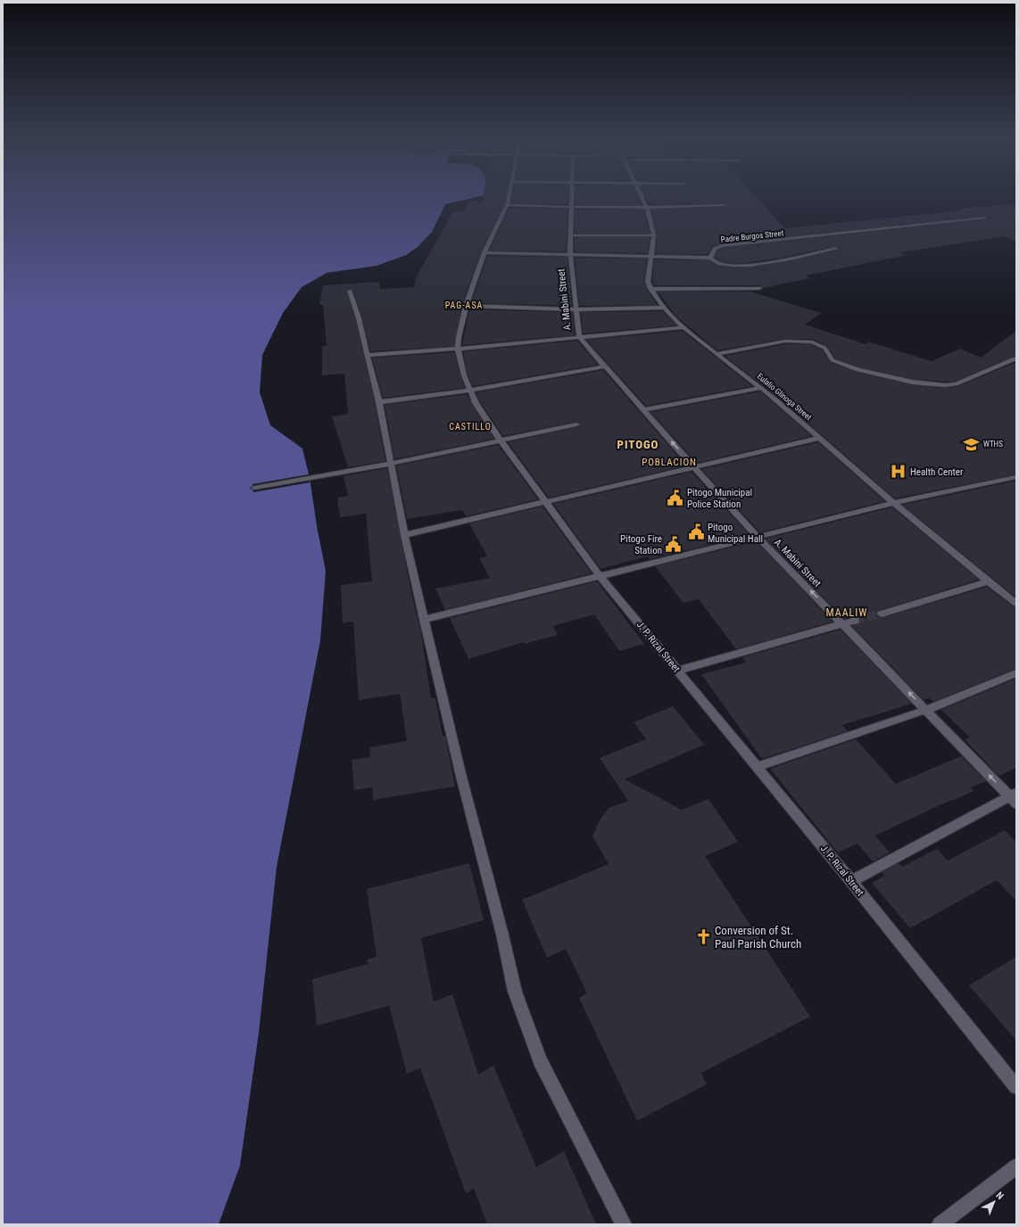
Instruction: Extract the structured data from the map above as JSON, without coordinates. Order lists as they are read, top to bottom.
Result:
{
  "streets": {
    "street": [
      "Padre Burgos Street",
      "A. Mabini Street",
      "Eulalio Glinoga Street",
      "J. P. Rizal Street"
    ]
  },
  "one_way": ["A. Mabini Street"],
  "districts": [
    "PAG-ASA",
    "CASTILLO",
    "PITOGO",
    "POBLACION",
    "MAALIW"
  ],
  "places": {
    "school or university": ["WTHS"],
    "hospital": ["Health Center"],
    "public building": ["Pitogo Municipal Police Station", "Pitogo Municipal Hall", "Pitogo Fire Station"],
    "church": ["Conversion of St. Paul Parish Church"]
  },
  "north": "top right"
}
